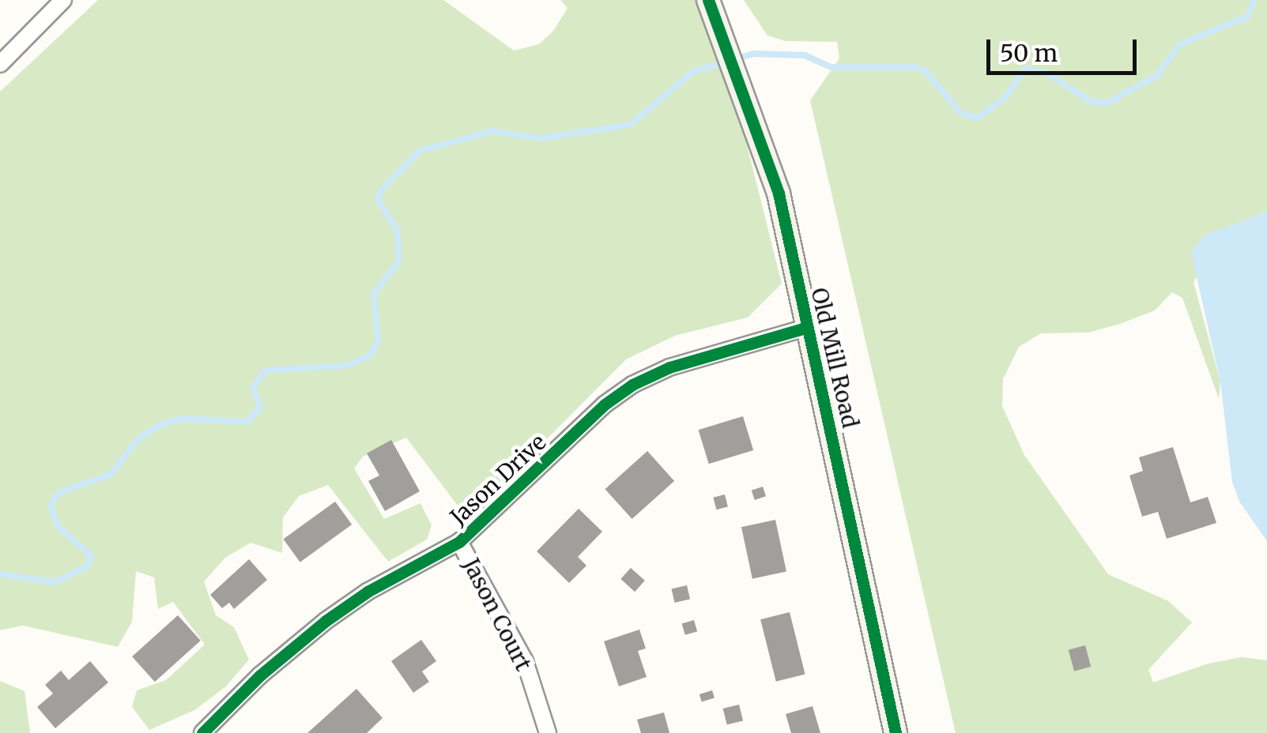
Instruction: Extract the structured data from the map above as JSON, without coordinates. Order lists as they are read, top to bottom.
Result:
{
  "streets": {
    "street": ["Old Mill Road", "Jason Drive", "Jason Court"]
  },
  "crossings": [
    ["Old Mill Road", "Jason Drive"],
    ["Jason Drive", "Jason Court"]
  ],
  "scale_bar": "50 m"
}
